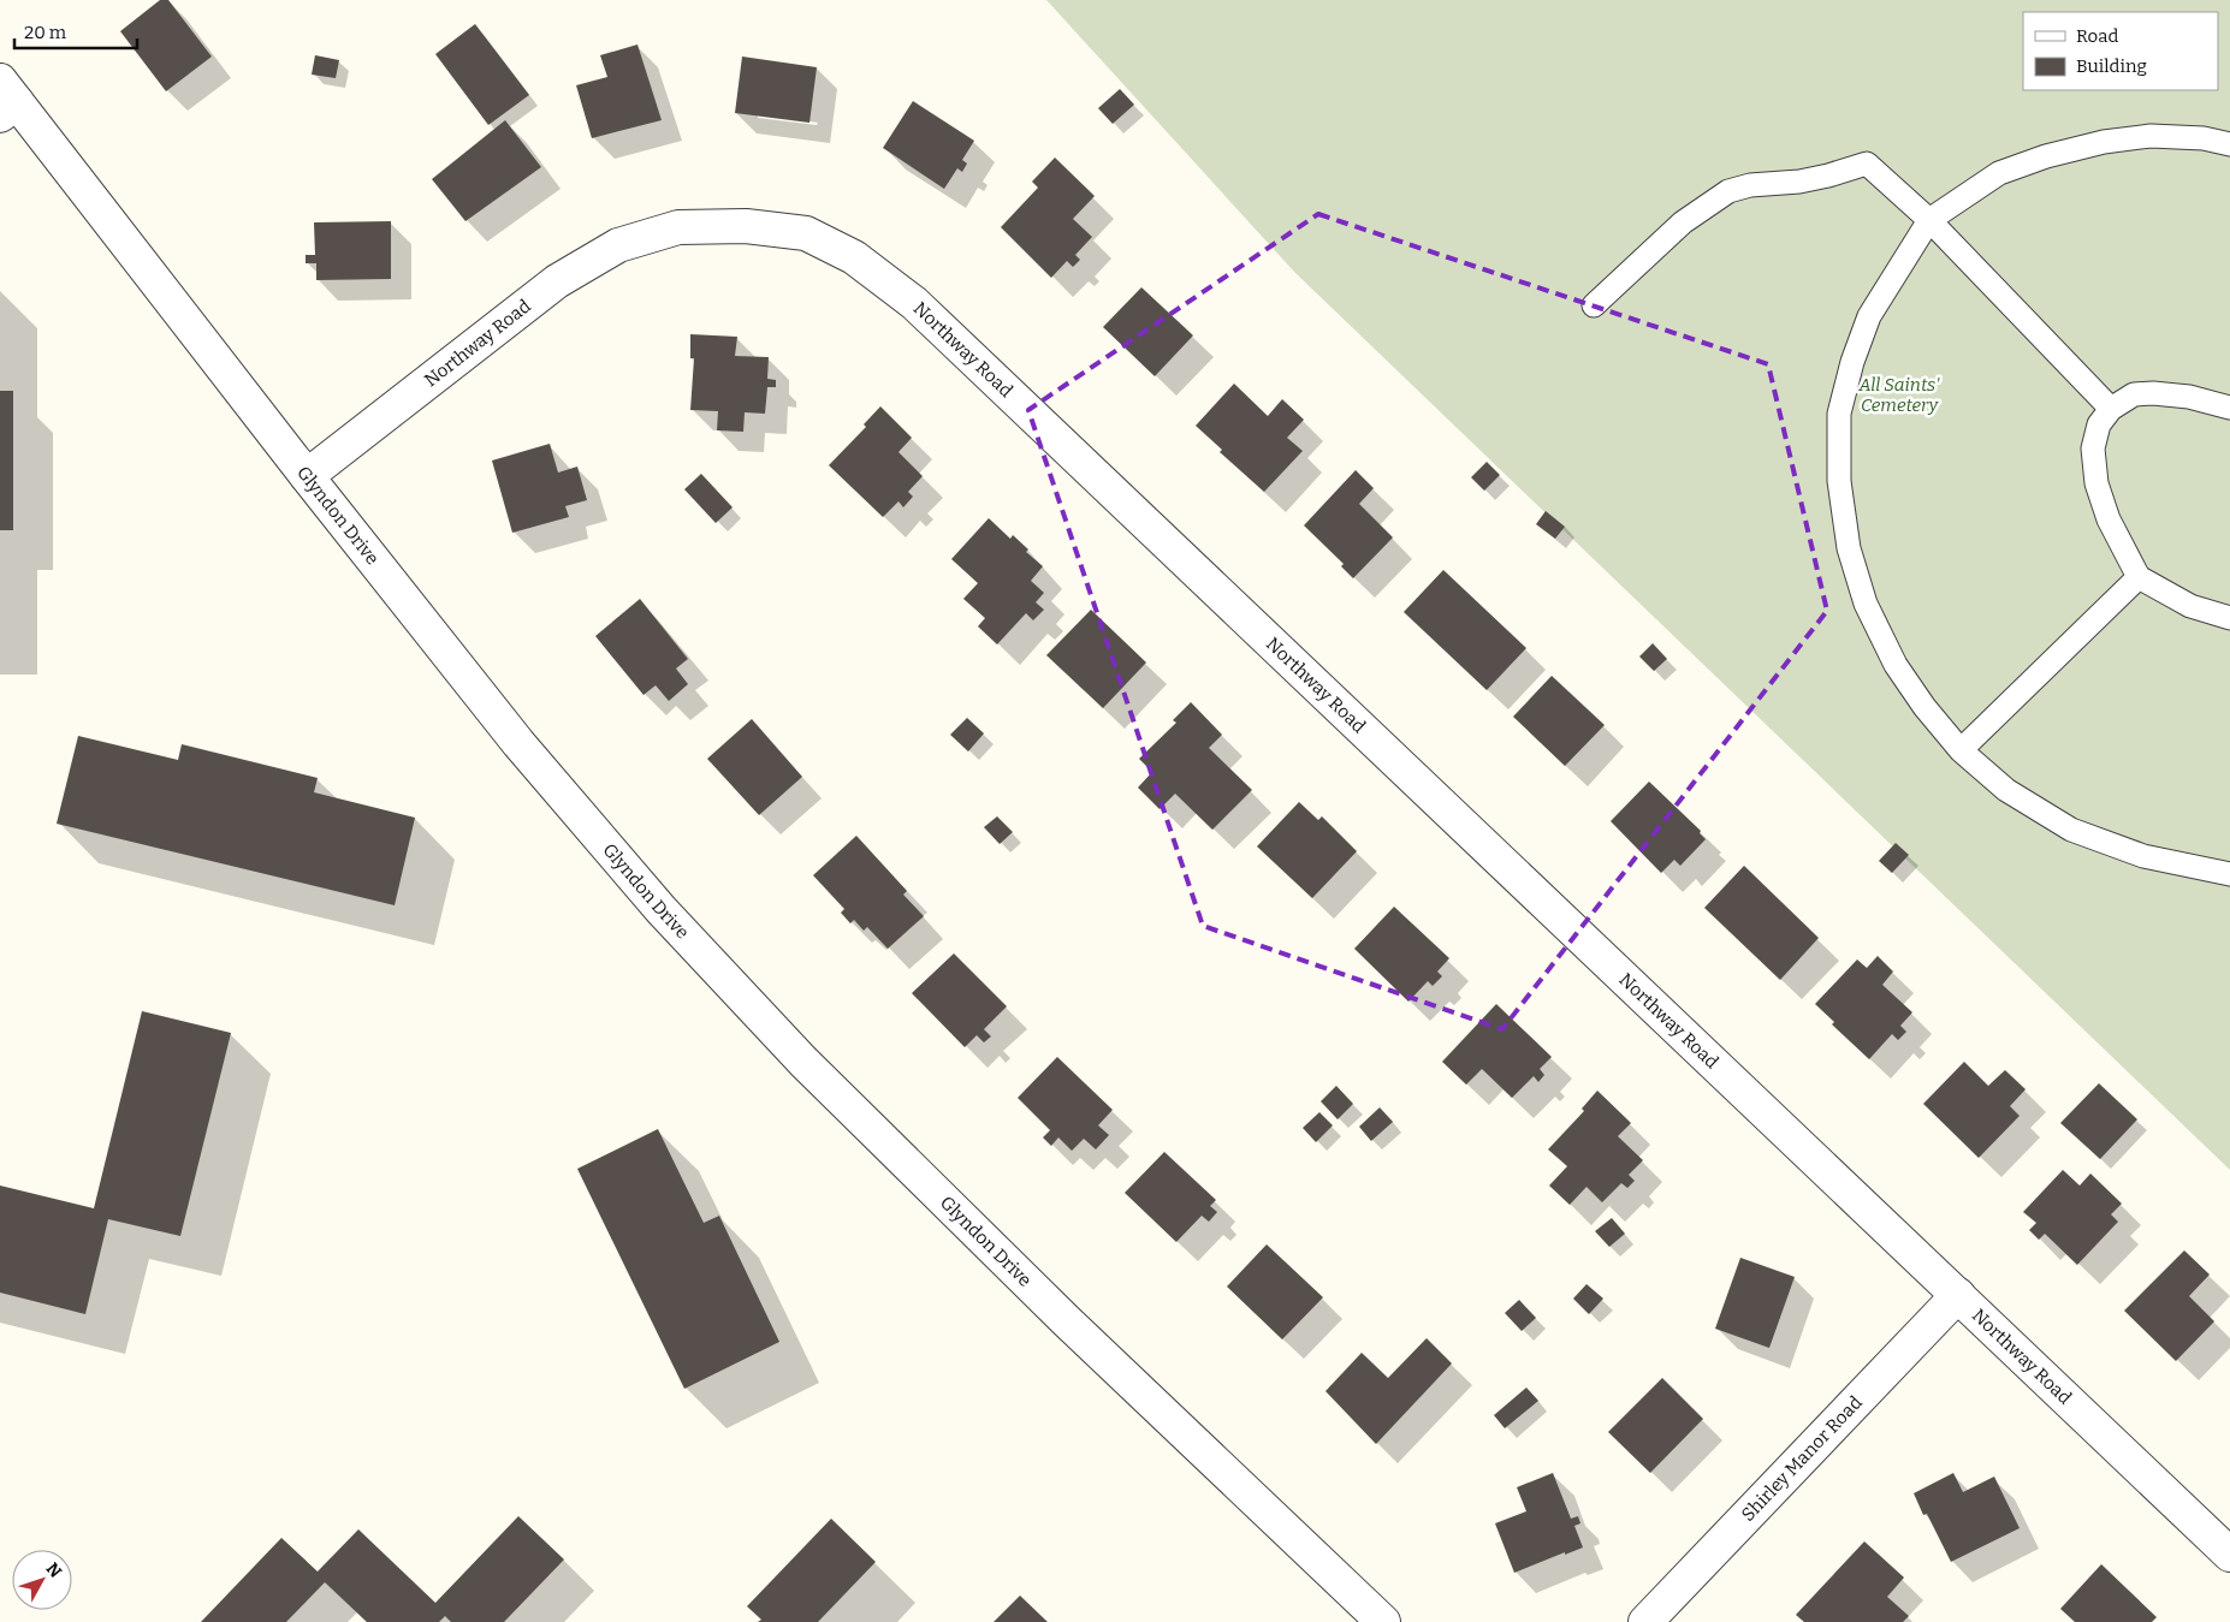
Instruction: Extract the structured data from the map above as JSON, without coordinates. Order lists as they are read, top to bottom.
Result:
{
  "streets": {
    "street": ["Northway Road", "Glyndon Drive", "Shirley Manor Road"]
  },
  "crossings": [
    ["Northway Road", "Glyndon Drive"],
    ["Northway Road", "Shirley Manor Road"]
  ],
  "parks": ["All Saints' Cemetery"],
  "legend": ["Road", "Building"],
  "scale_bar": "20 m",
  "north": "top right"
}
